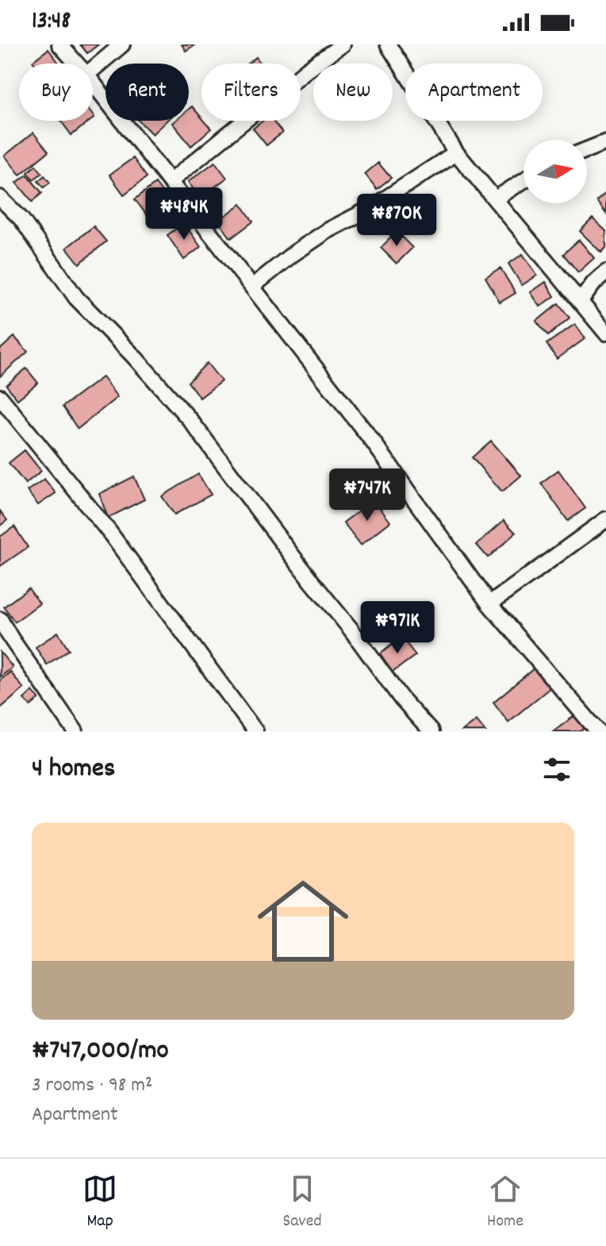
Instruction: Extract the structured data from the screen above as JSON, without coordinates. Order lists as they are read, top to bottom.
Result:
{
  "north": "right",
  "page": {
    "status": "13:48",
    "chip": [
      "Buy",
      "Rent",
      "Filters",
      "New",
      "Apartment"
    ],
    "price": [
      "₦484K",
      "₦870K",
      "₦747K",
      "₦971K"
    ],
    "heading": "4 homes",
    "list": [
      {
        "name": "₦747,000/mo",
        "note": "3 rooms · 98 m² · Apartment"
      }
    ],
    "tabs": ["Map", "Saved", "Home"]
  }
}
